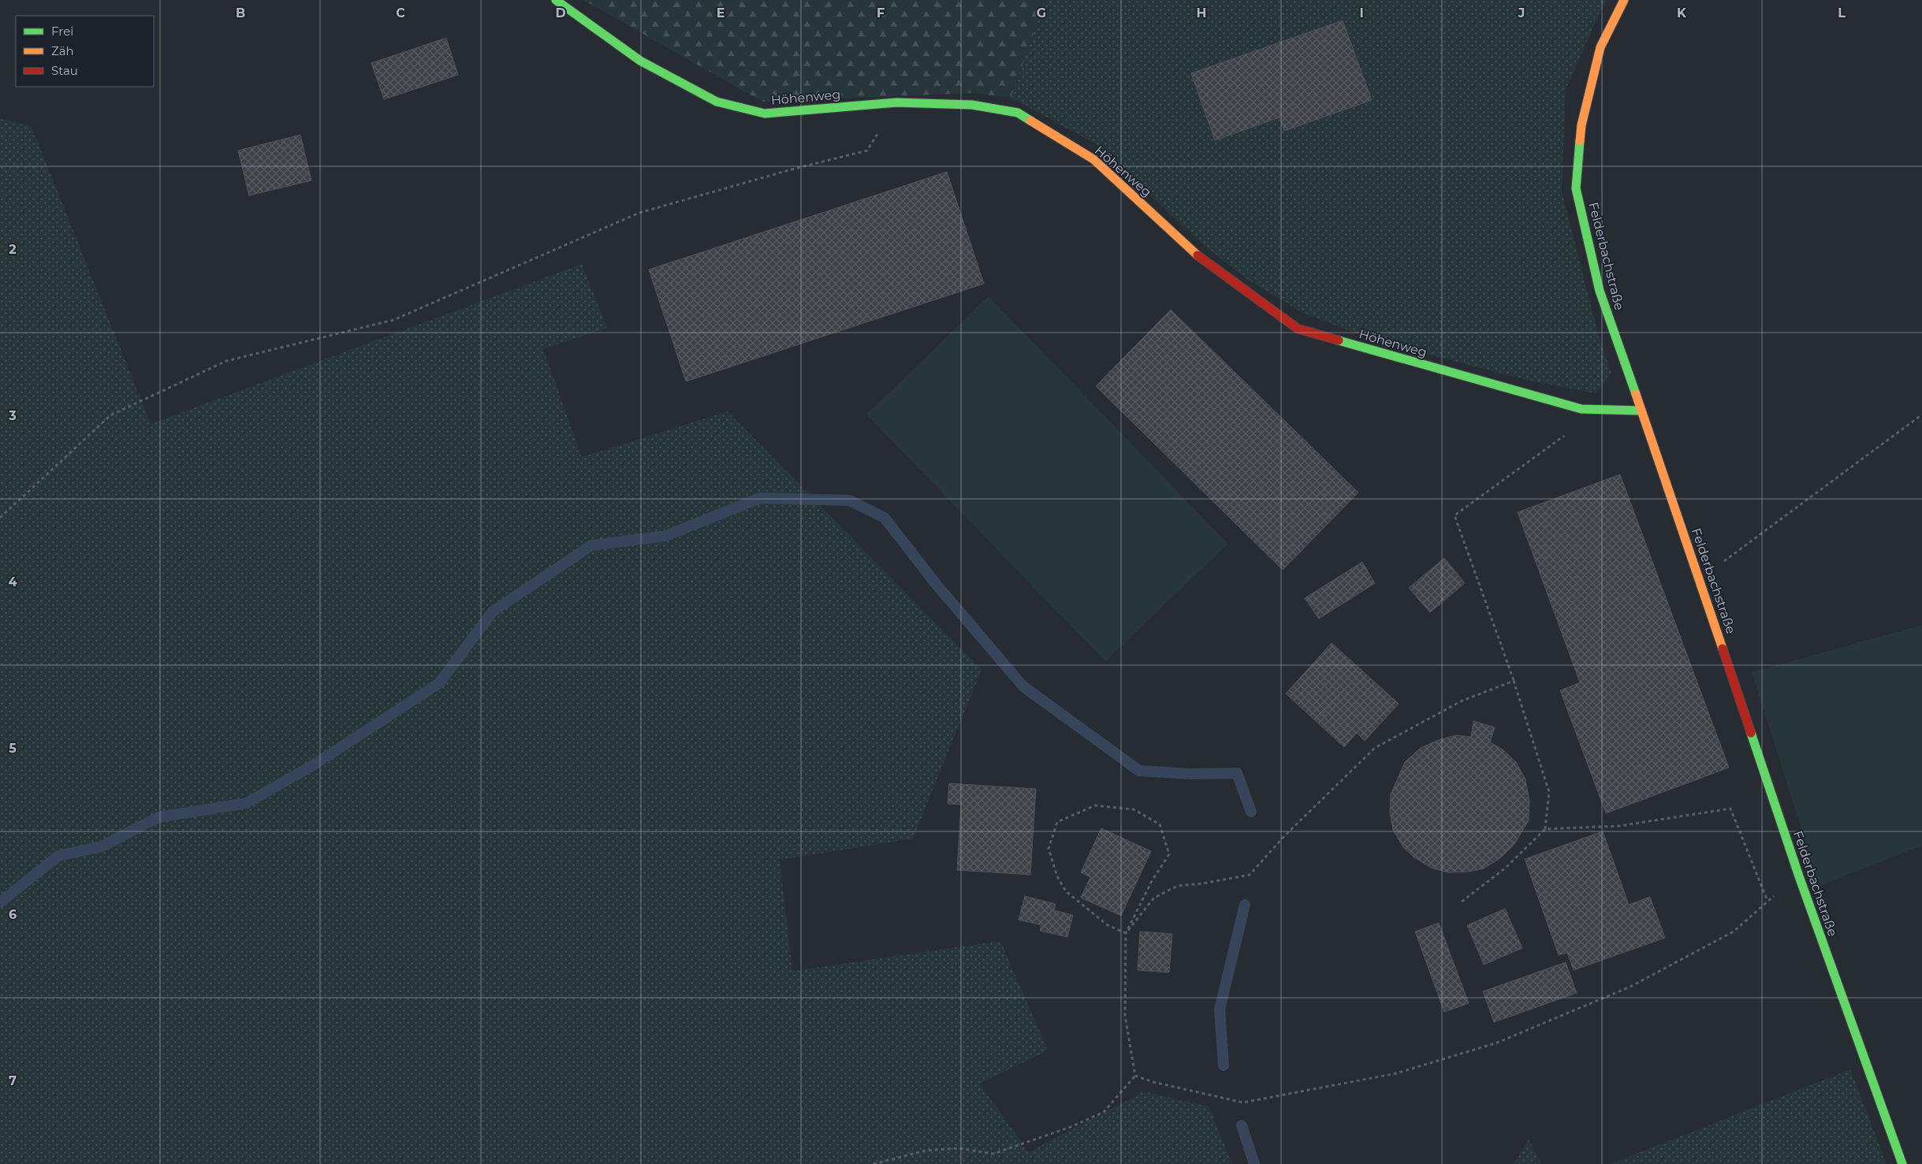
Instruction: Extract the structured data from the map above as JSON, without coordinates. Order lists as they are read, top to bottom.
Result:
{
  "streets": {
    "street": ["Höhenweg", "Felderbachstraße"]
  },
  "crossings": [
    ["Höhenweg", "Felderbachstraße"]
  ],
  "legend": ["Frei", "Zäh", "Stau"],
  "grid": {
    "columns": [
      "B",
      "C",
      "D",
      "E",
      "F",
      "G",
      "H",
      "I",
      "J",
      "K",
      "L"
    ],
    "rows": [
      "2",
      "3",
      "4",
      "5",
      "6",
      "7"
    ]
  }
}
